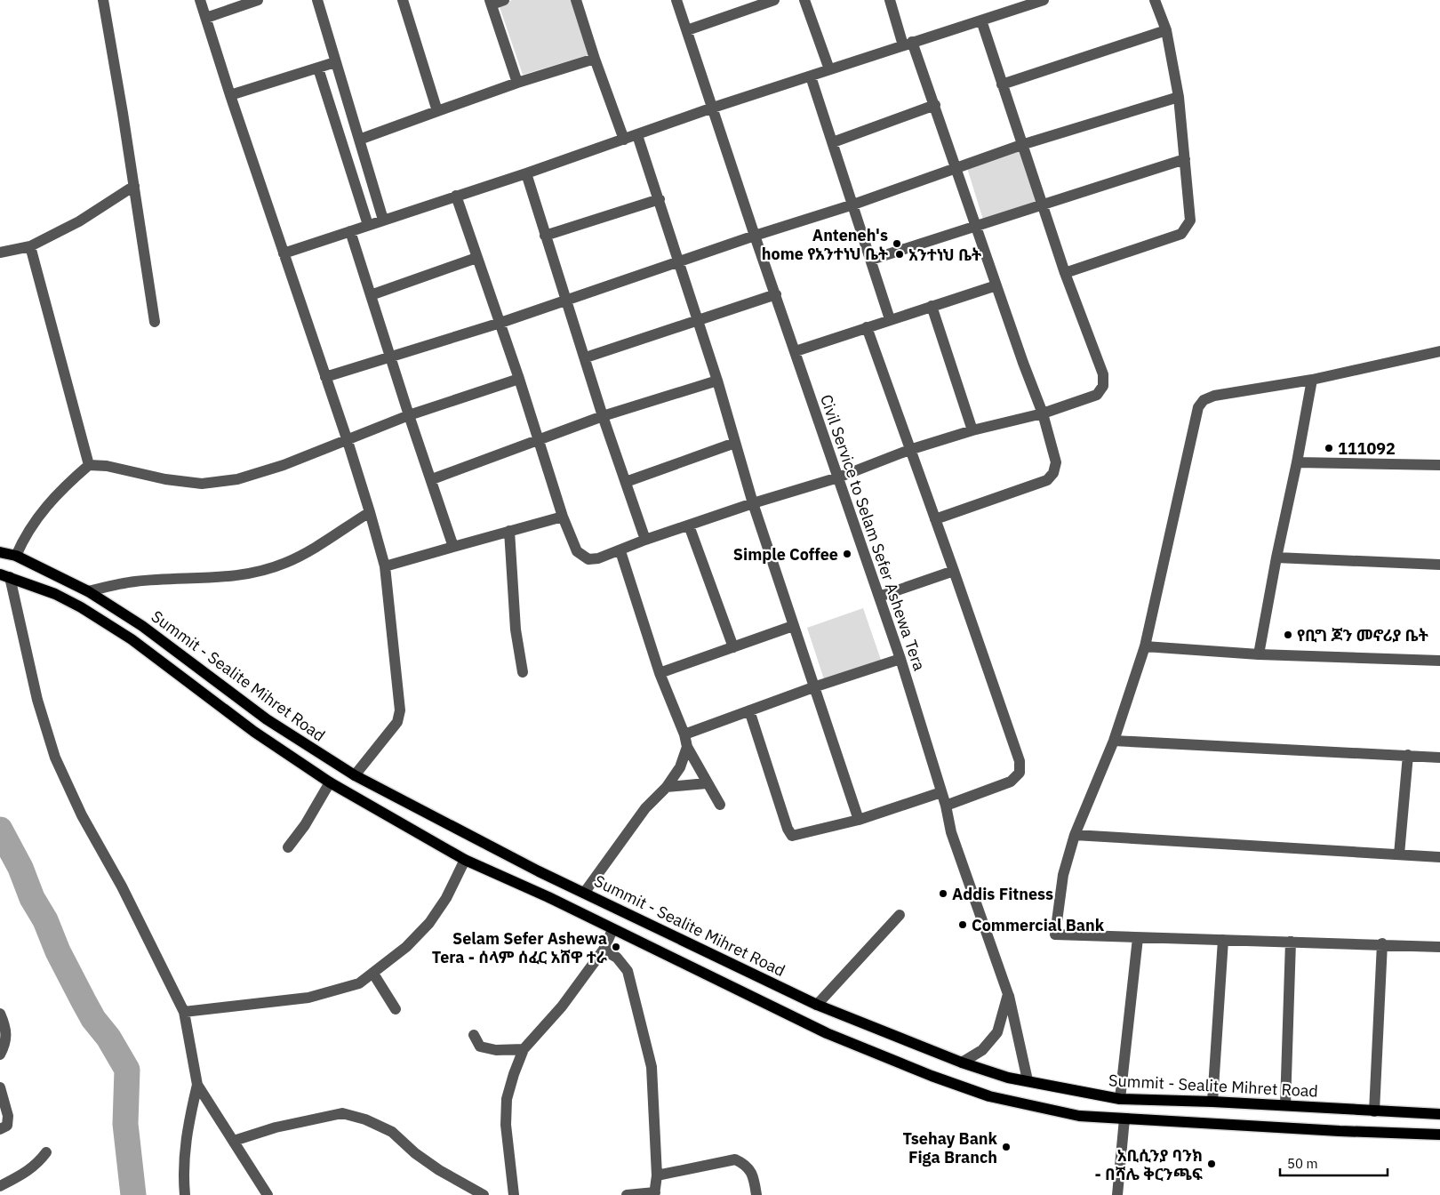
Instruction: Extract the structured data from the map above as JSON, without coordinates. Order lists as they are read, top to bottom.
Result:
{
  "streets": {
    "main road": ["Summit - Sealite Mihret Road"],
    "street": ["Civil Service to Selam Sefer Ashewa Tera"]
  },
  "crossings": [
    ["Civil Service to Selam Sefer Ashewa Tera", "Summit - Sealite Mihret Road"]
  ],
  "places": [
    "Anteneh's home የአንተነህ ቤት",
    "አንተነህ ቤት",
    "111092",
    "Simple Coffee",
    "የቢግ ጆን መኖሪያ ቤት",
    "Addis Fitness",
    "Commercial Bank",
    "Selam Sefer Ashewa Tera - ሰላም ሰፈር አሸዋ ተራ",
    "Tsehay Bank Figa Branch",
    "አቢሲንያ ባንክ - በሻሌ ቅርንጫፍ"
  ],
  "scale_bar": "50 m"
}
